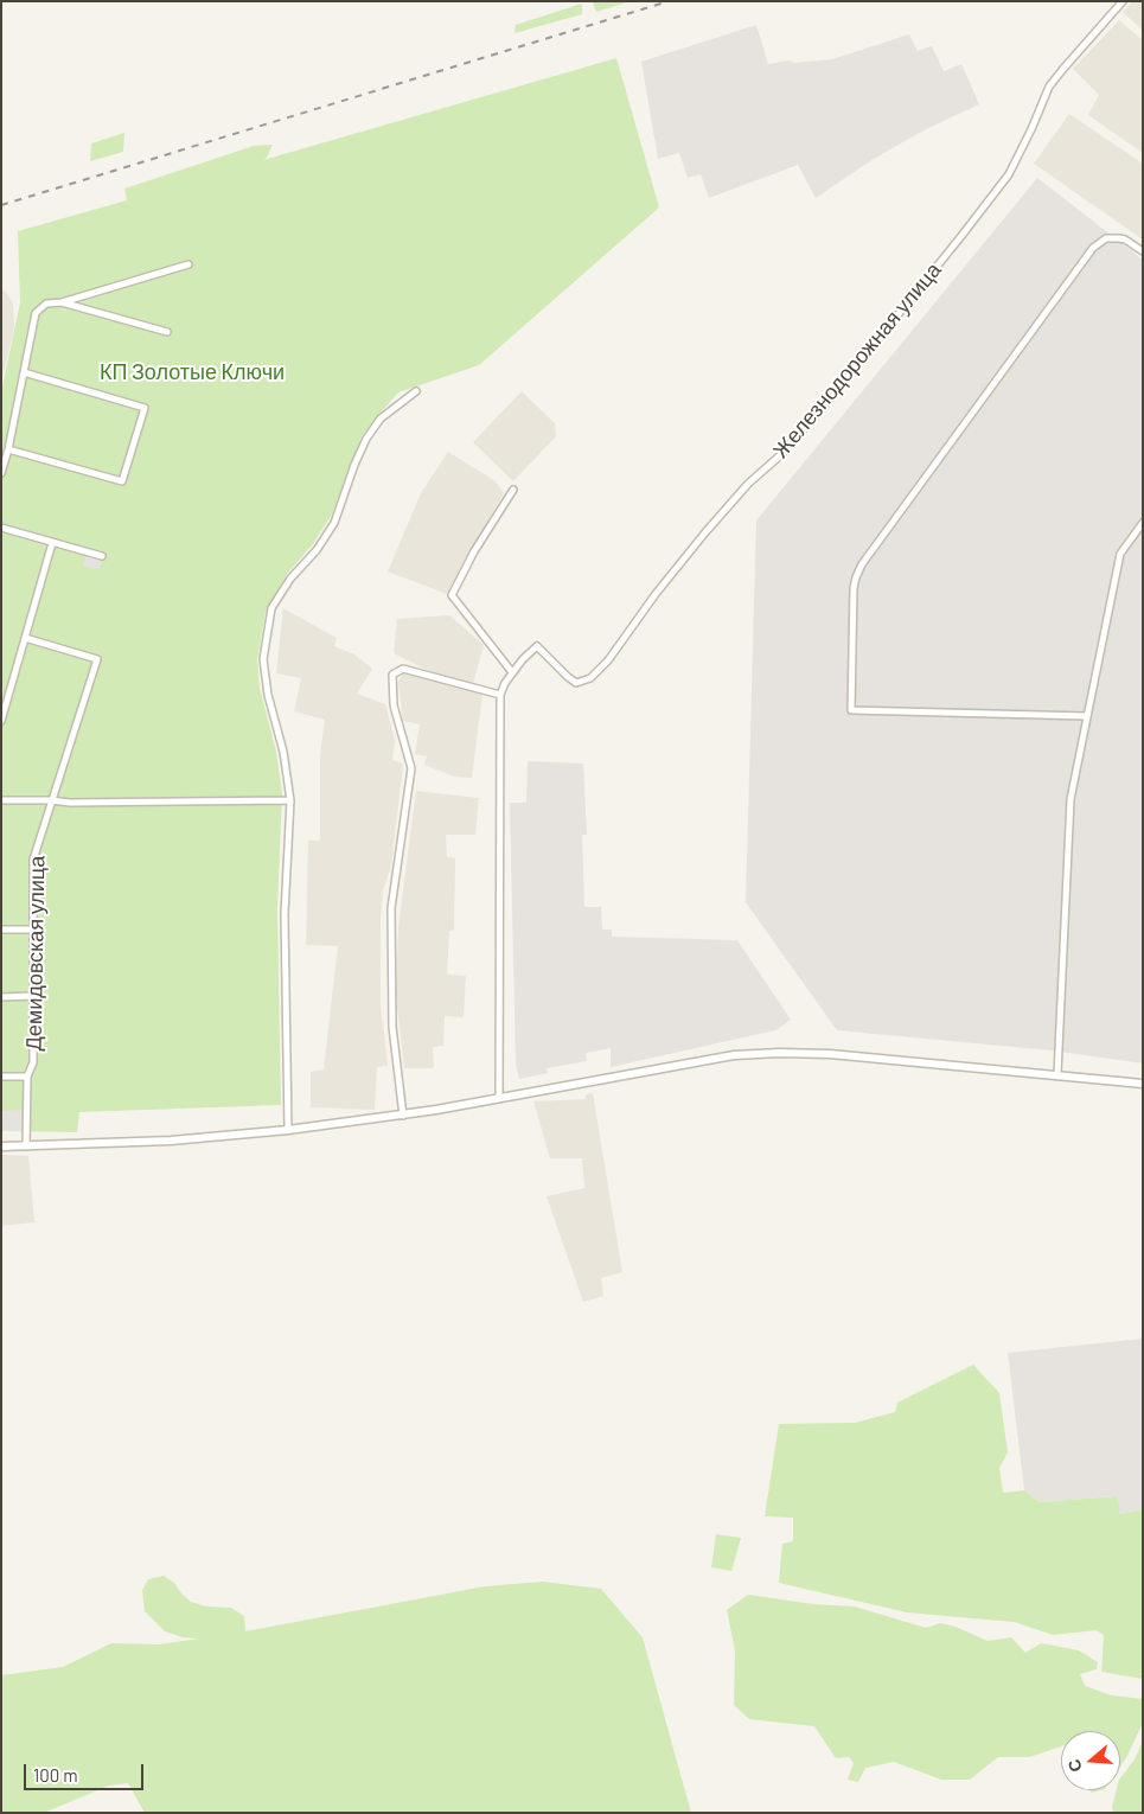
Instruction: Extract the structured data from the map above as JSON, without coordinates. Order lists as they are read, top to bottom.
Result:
{
  "streets": {
    "street": ["Железнодорожная улица", "Демидовская улица"]
  },
  "parks": ["КП Золотые Ключи"],
  "scale_bar": "100 m",
  "north": "left"
}
